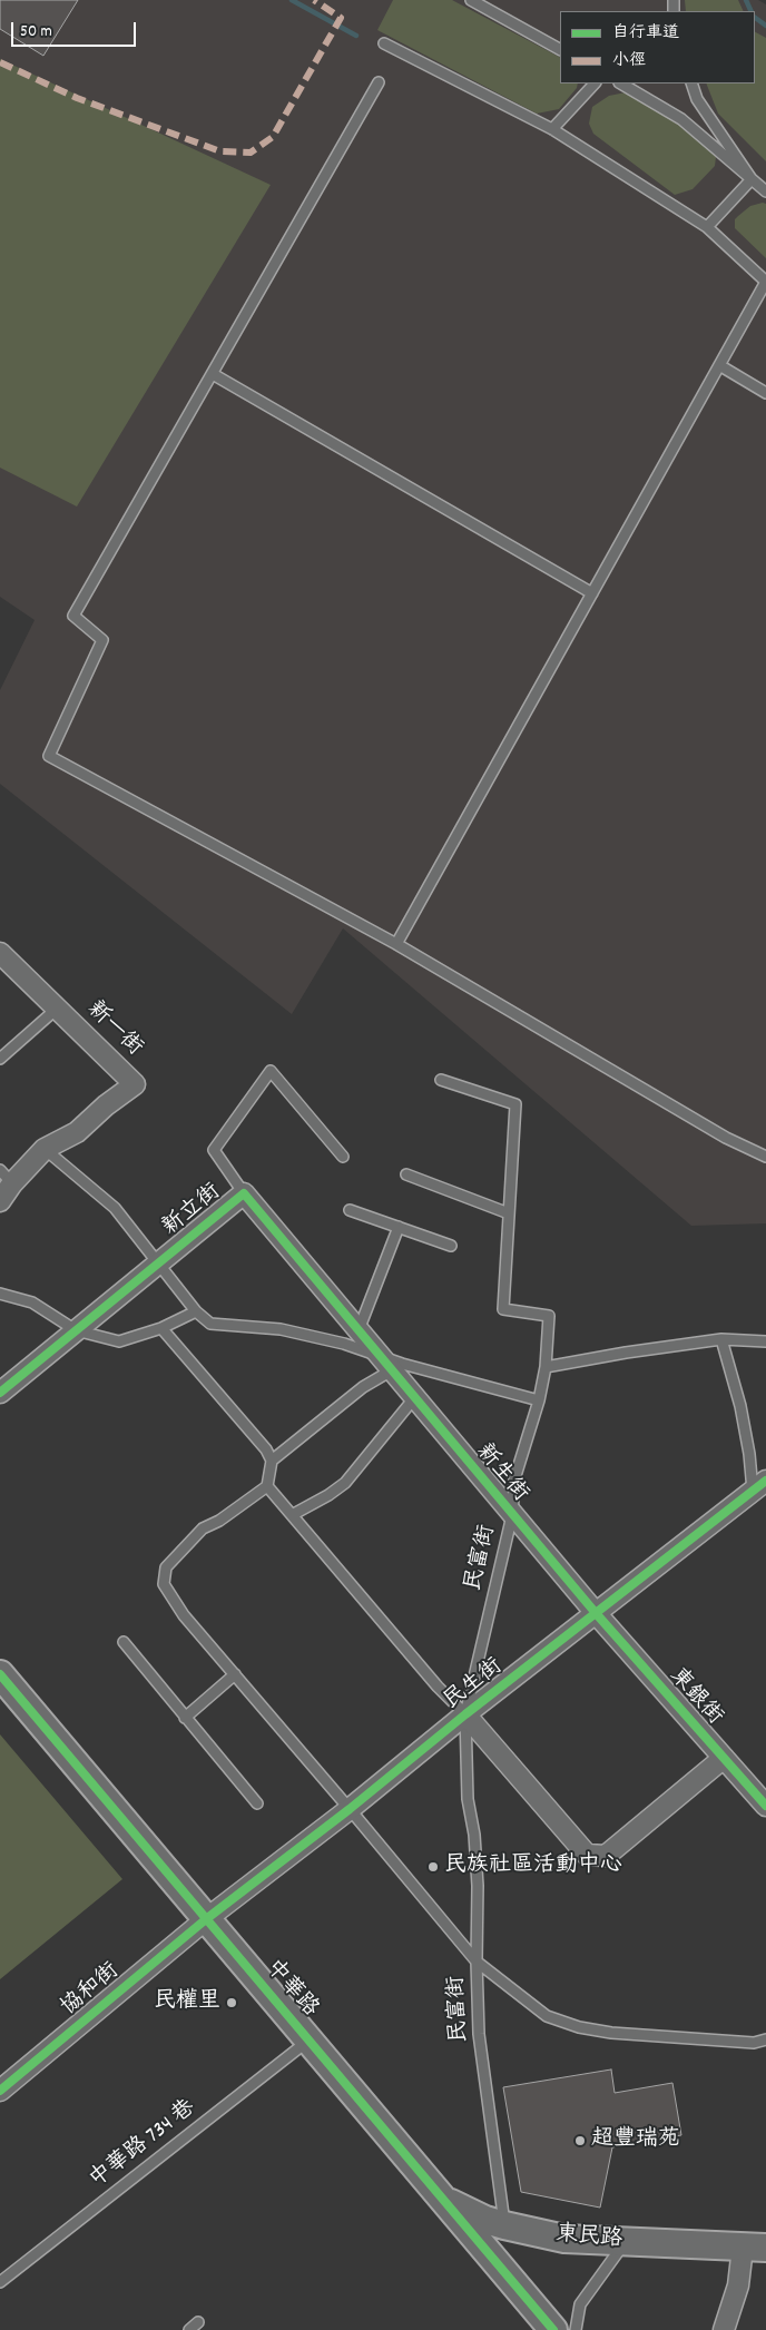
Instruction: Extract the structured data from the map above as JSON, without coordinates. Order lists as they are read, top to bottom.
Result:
{
  "streets": {
    "street": [
      "新一街",
      "新立街",
      "新生街",
      "民生街",
      "東銀街",
      "中華路",
      "協和街",
      "東民路"
    ],
    "lane": ["民富街", "中華路 734 巷"]
  },
  "crossings": [
    ["新立街", "新生街"],
    ["新生街", "民富街"],
    ["新生街", "民生街"],
    ["新生街", "東銀街"],
    ["民富街", "民生街"],
    ["民富街", "東民路"],
    ["民生街", "東銀街"],
    ["民生街", "中華路"],
    ["民生街", "協和街"],
    ["中華路", "協和街"],
    ["中華路", "中華路 734 巷"],
    ["中華路", "東民路"]
  ],
  "places": ["民族社區活動中心", "民權里", "超豐瑞苑"],
  "legend": ["自行車道", "小徑"],
  "scale_bar": "50 m"
}
